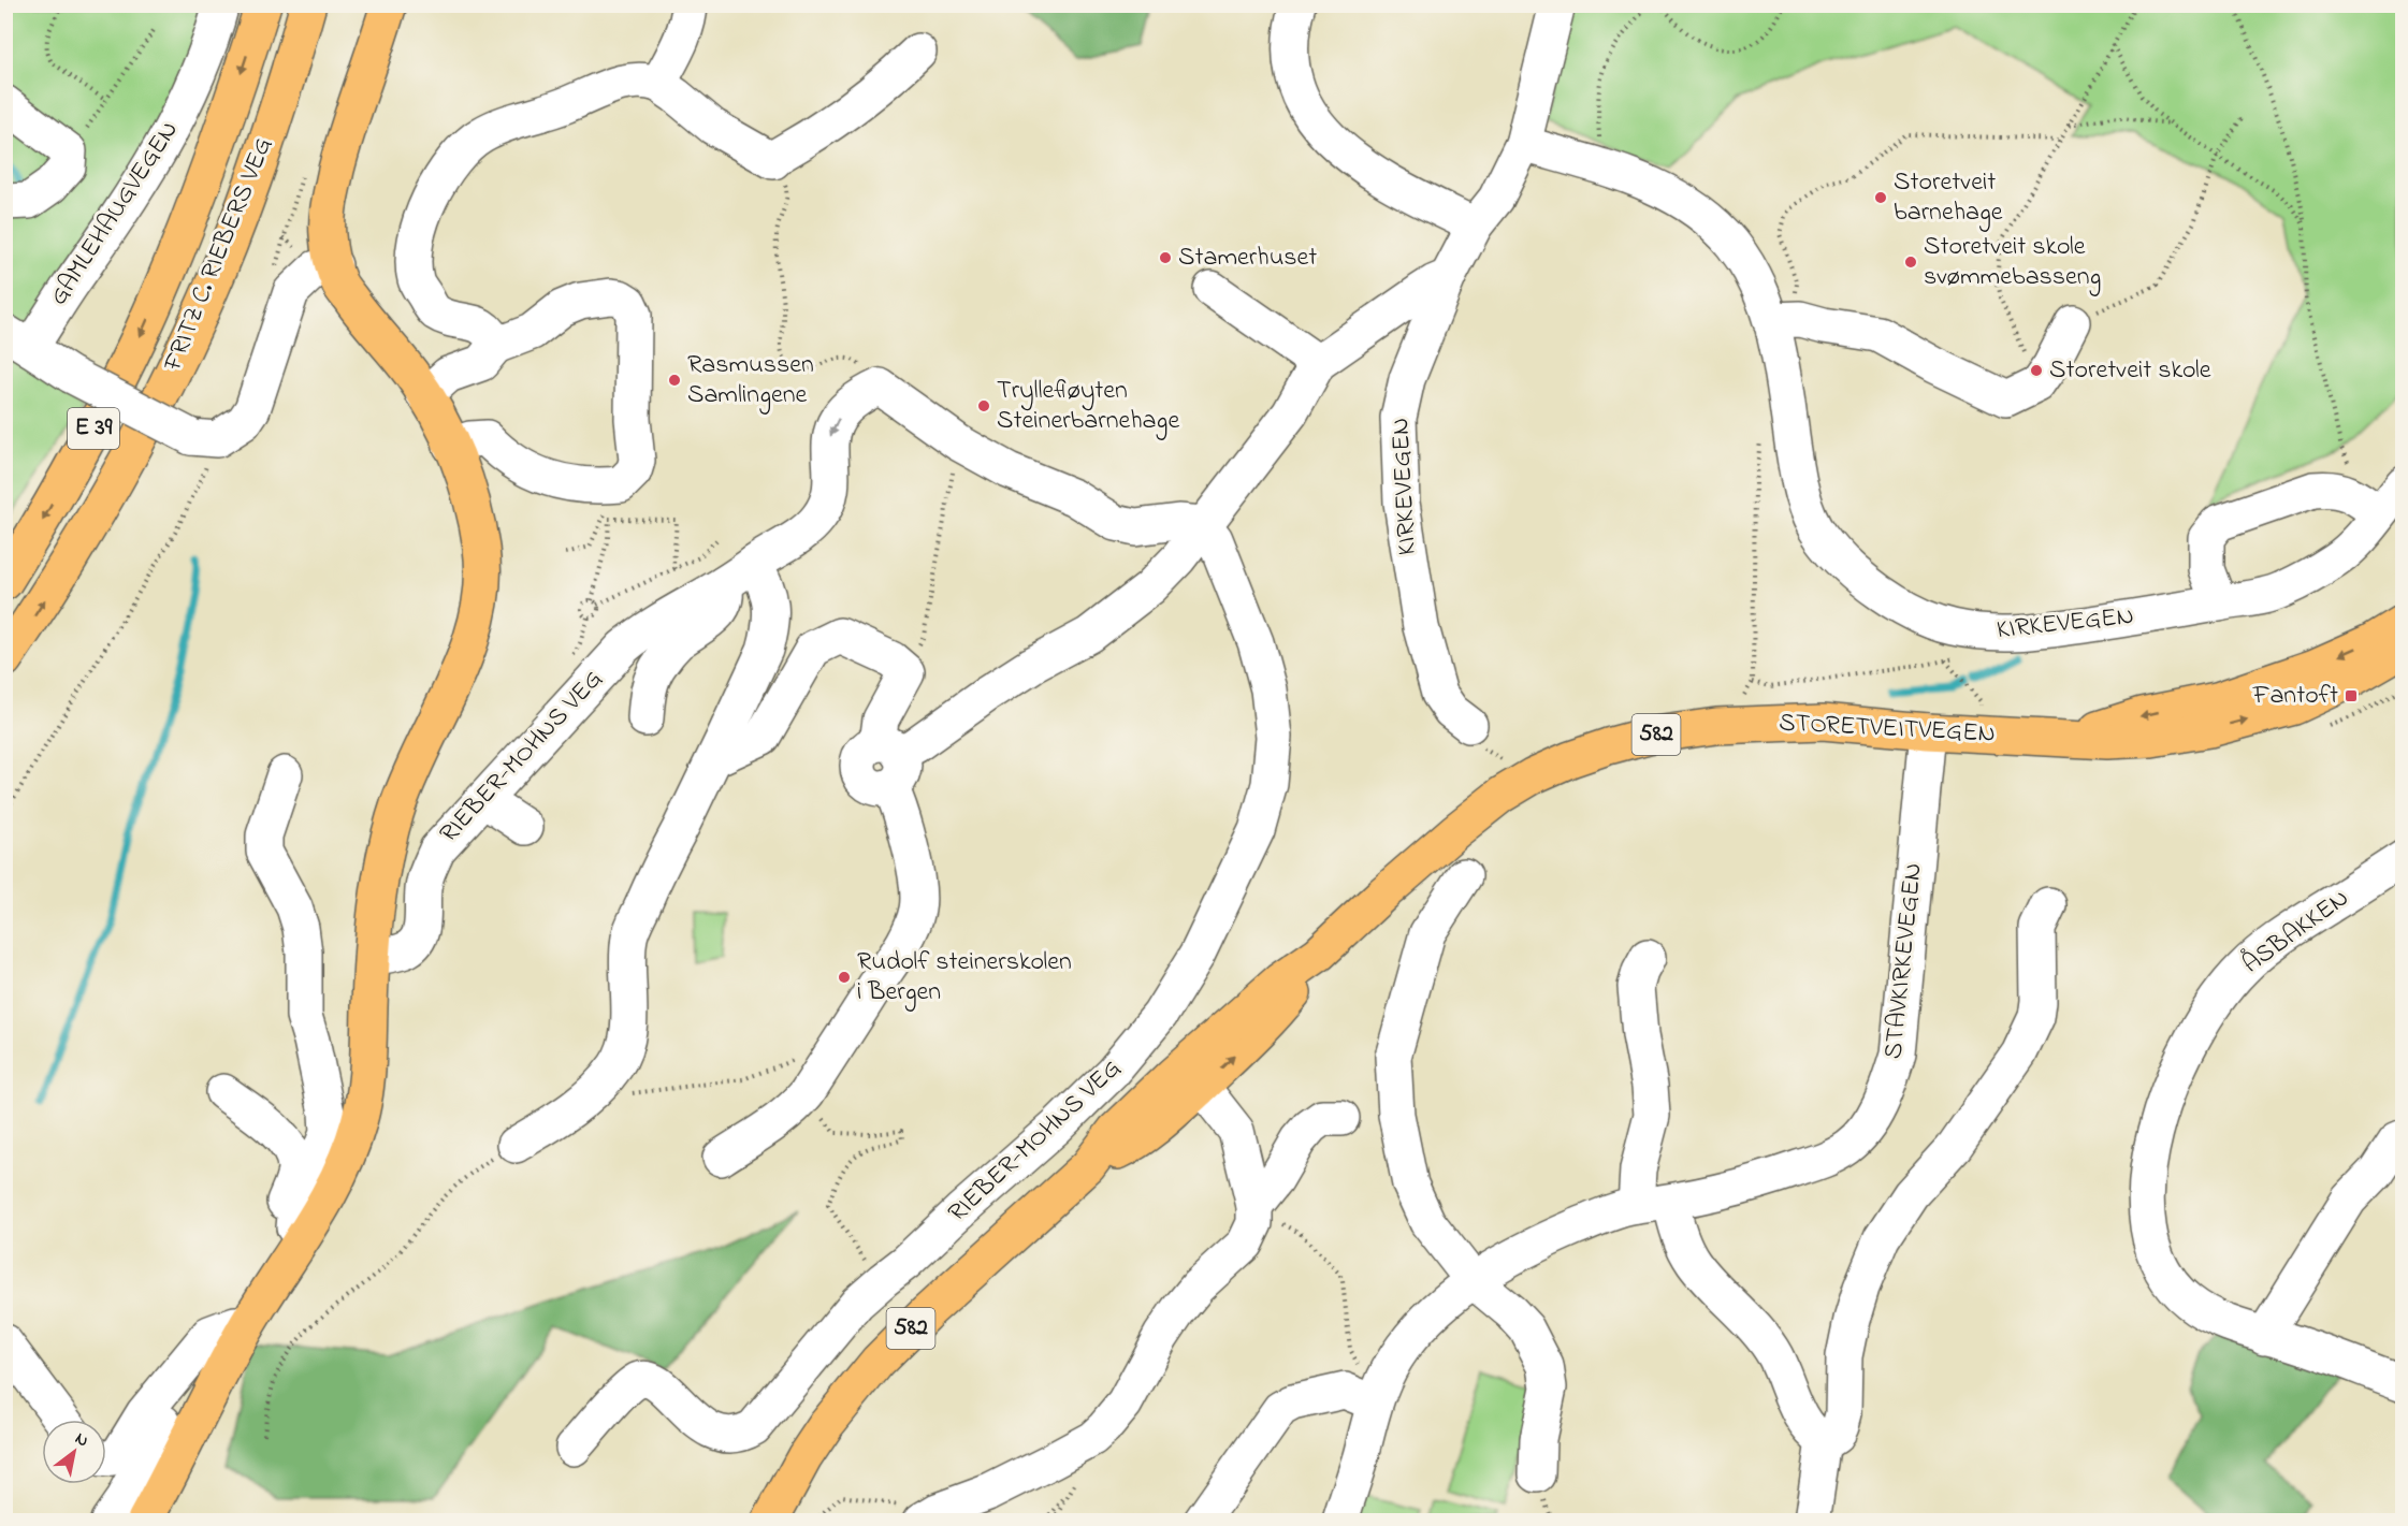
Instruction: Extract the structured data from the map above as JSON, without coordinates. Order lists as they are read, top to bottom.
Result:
{
  "streets": {
    "main road": [
      "FRITZ C. RIEBERS VEG",
      "E 39",
      "STORETVEITVEGEN",
      "582"
    ],
    "street": [
      "GAMLEHAUGVEGEN",
      "KIRKEVEGEN",
      "RIEBER-MOHNS VEG",
      "ÅSBAKKEN",
      "STAVKIRKEVEGEN"
    ]
  },
  "crossings": [
    ["FRITZ C. RIEBERS VEG", "E 39"],
    ["STORETVEITVEGEN", "STAVKIRKEVEGEN"]
  ],
  "places": {
    "other": [
      "Storetveit barnehage",
      "Stamerhuset",
      "Storetveit skole svømmebasseng",
      "Storetveit skole",
      "Rasmussen Samlingene",
      "Tryllefløyten Steinerbarnehage",
      "Rudolf steinerskolen i Bergen"
    ],
    "transit": ["Fantoft"]
  },
  "north": "top right"
}
